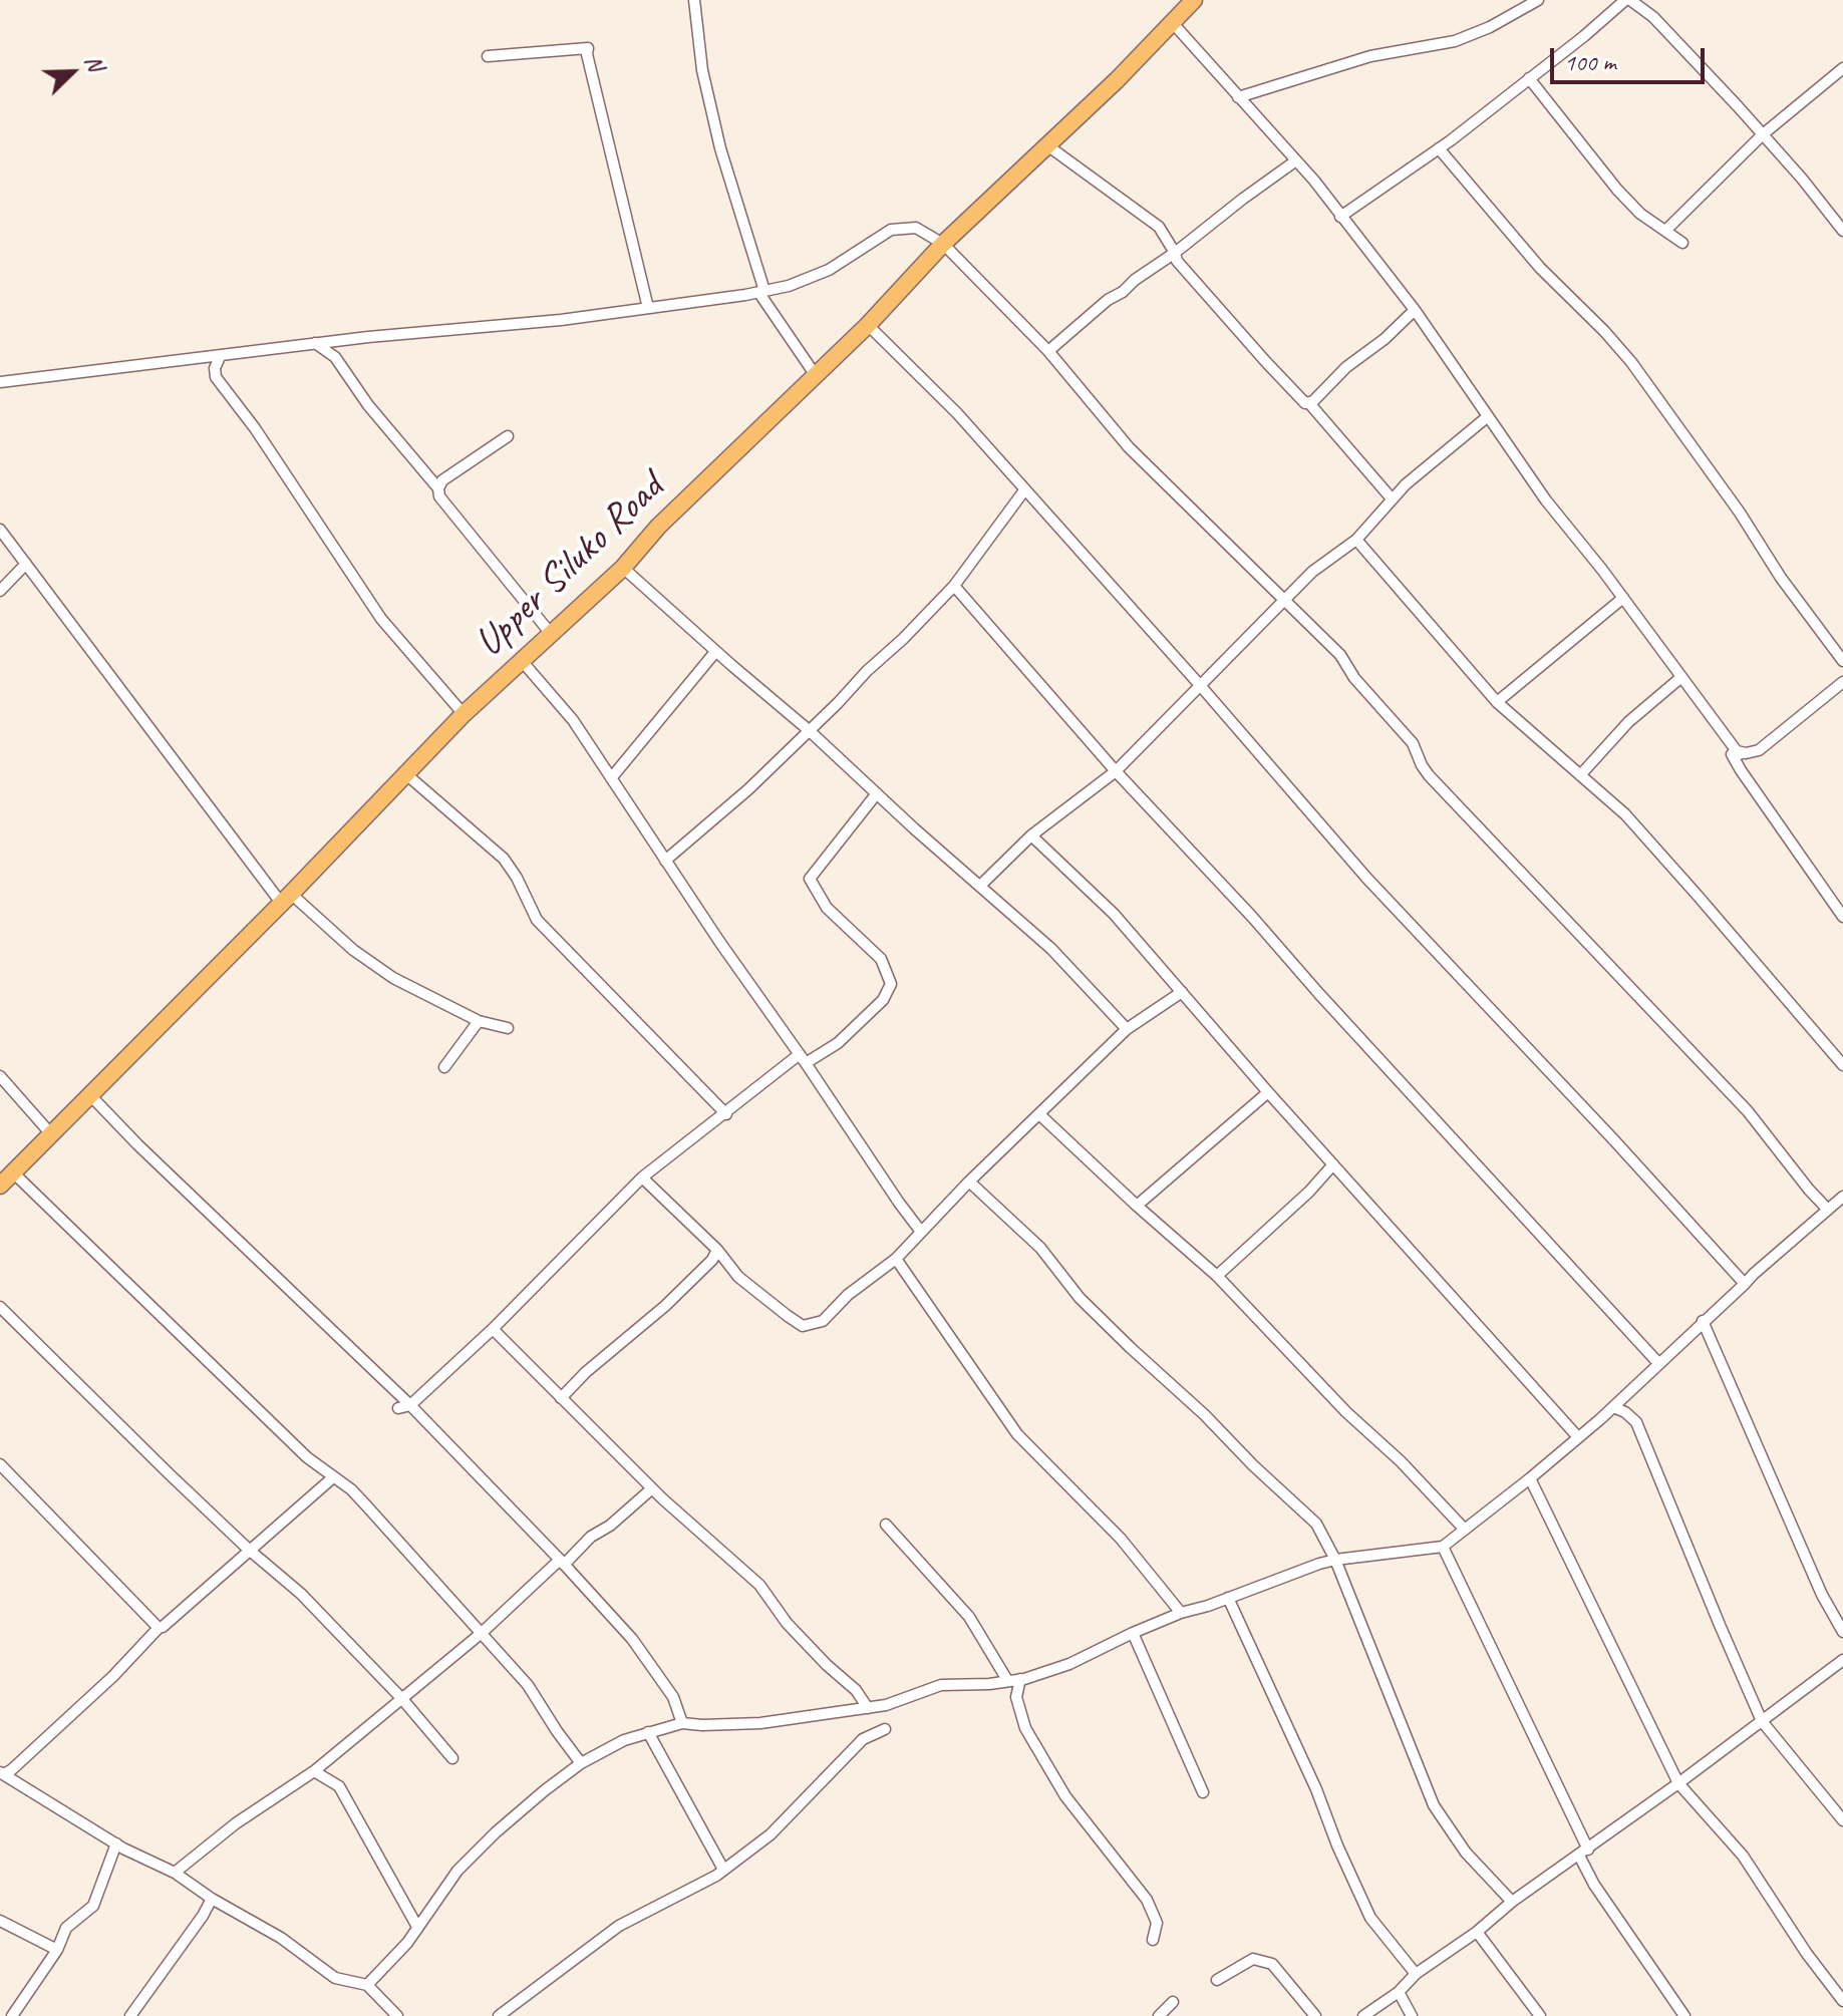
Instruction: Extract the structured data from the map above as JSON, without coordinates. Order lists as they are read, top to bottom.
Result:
{
  "streets": {
    "main road": ["Upper Siluko Road"]
  },
  "scale_bar": "100 m",
  "north": "top right"
}
